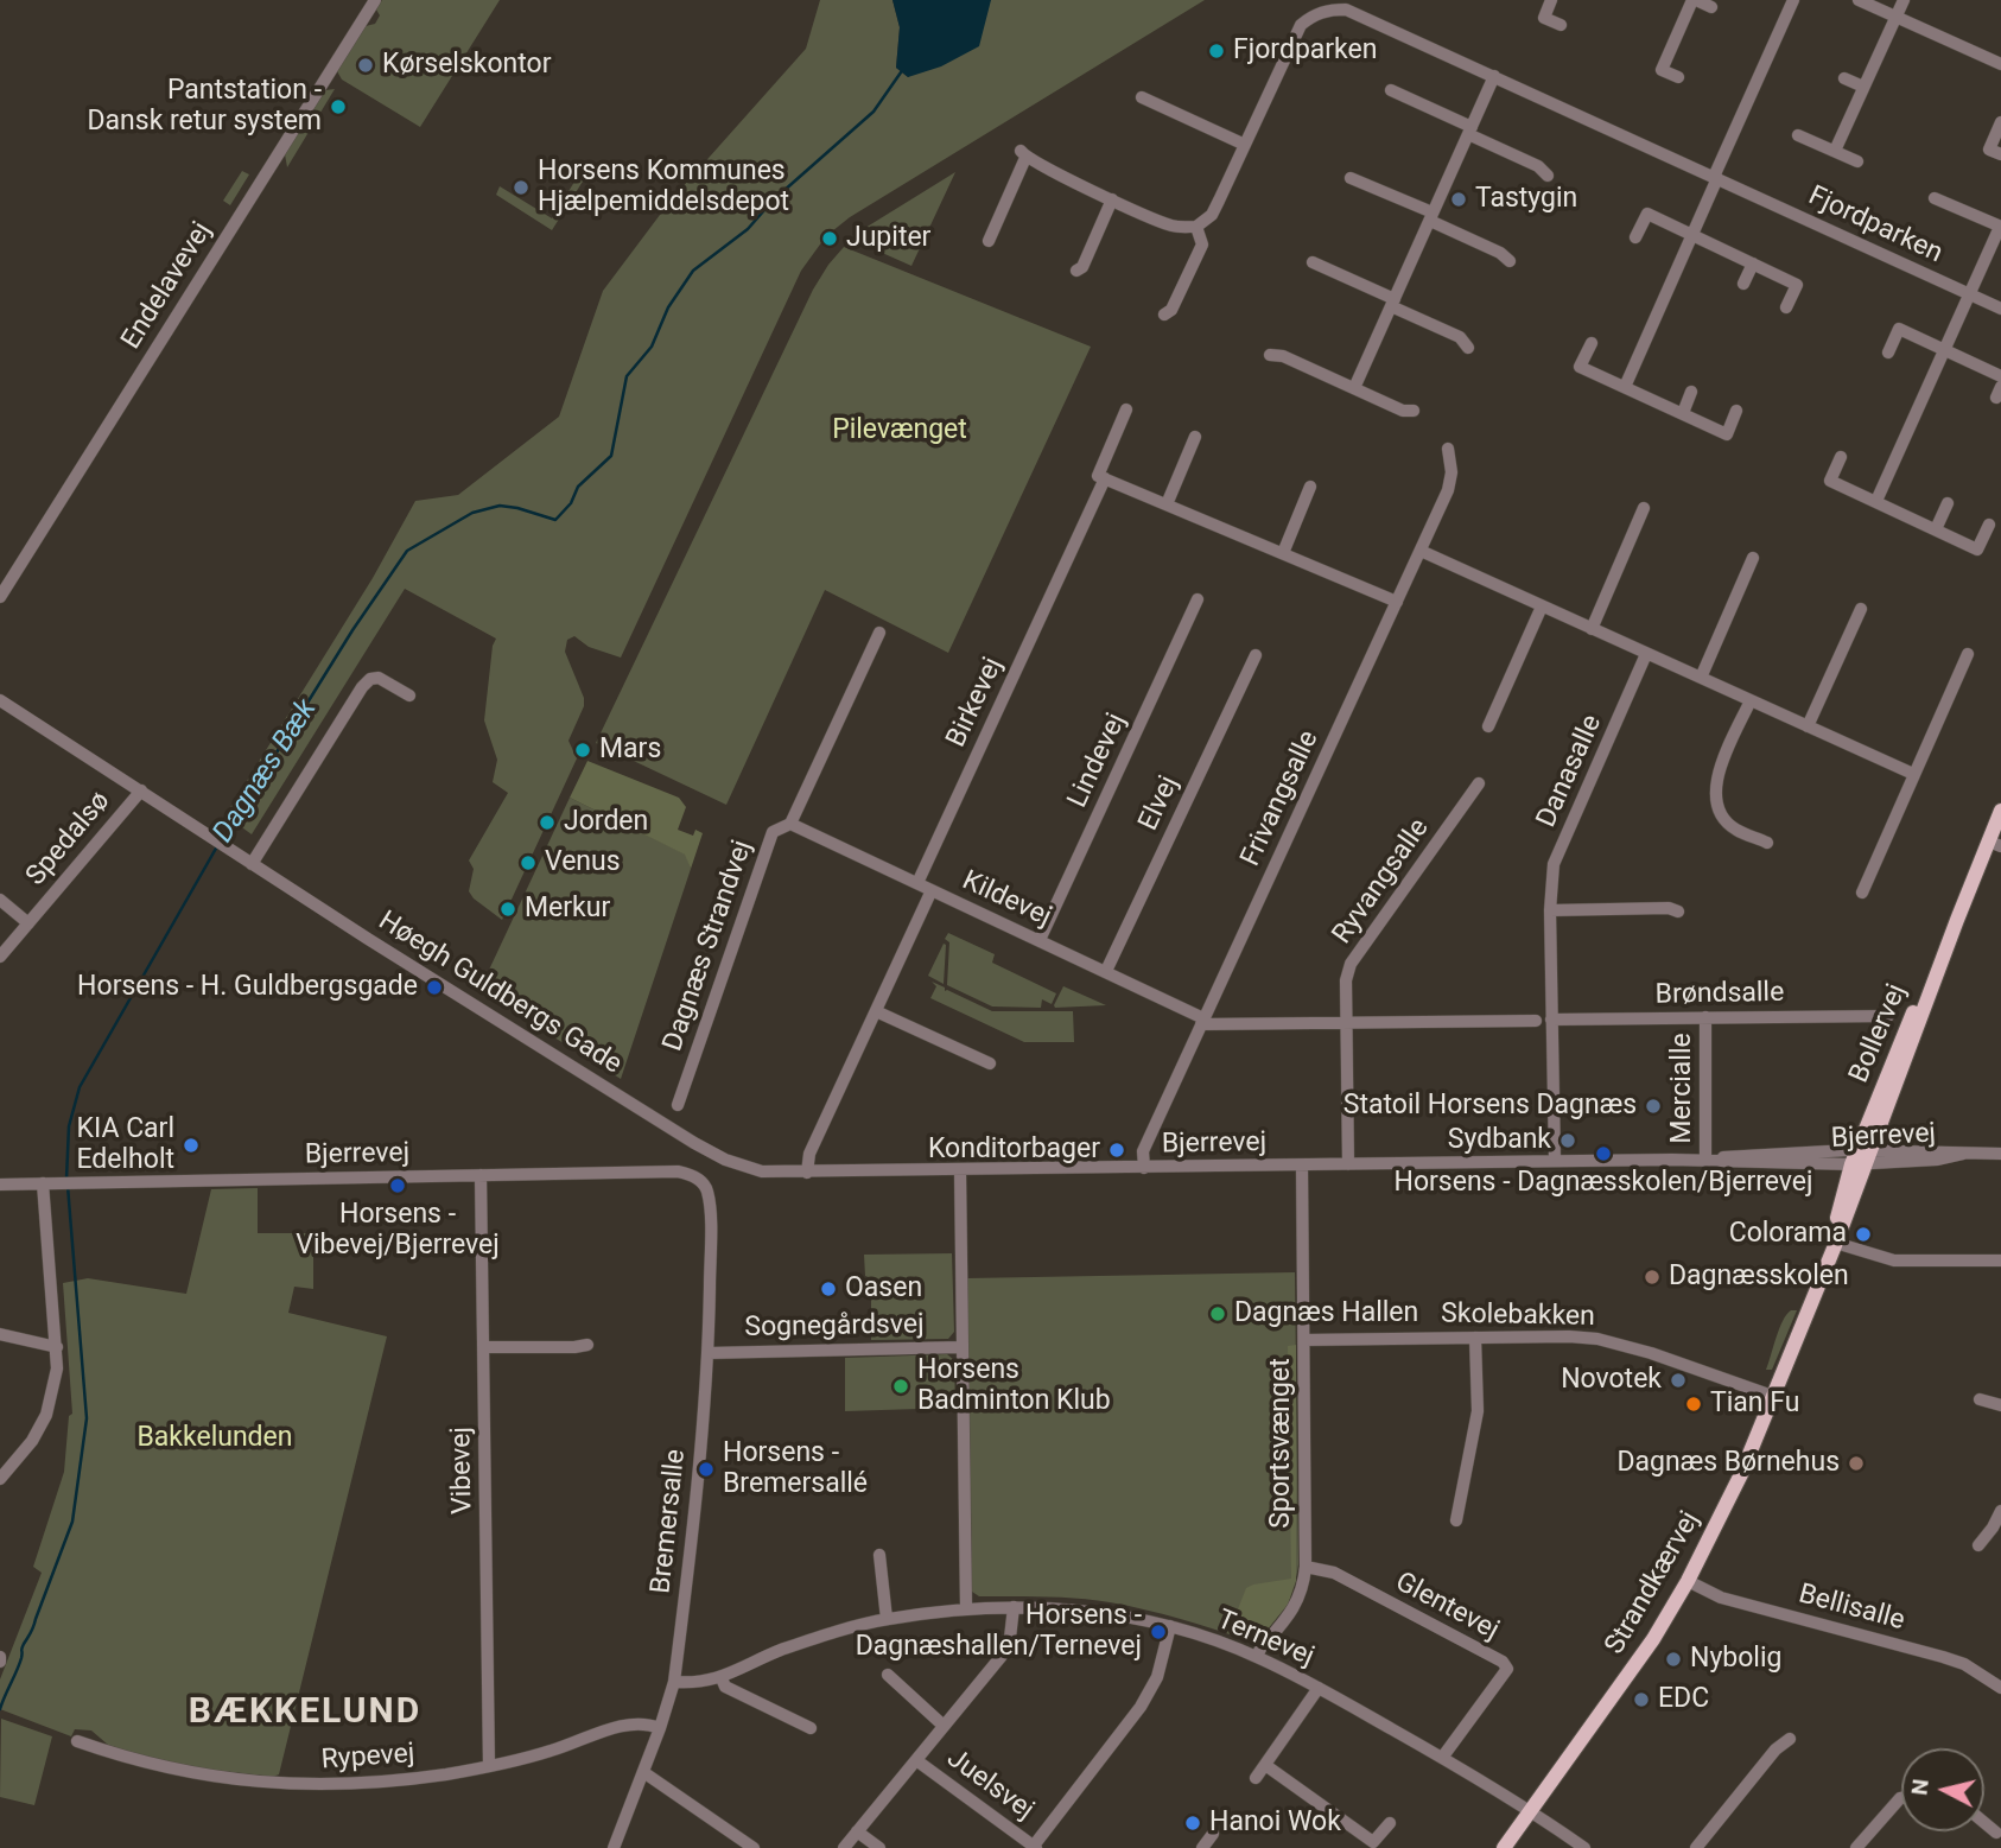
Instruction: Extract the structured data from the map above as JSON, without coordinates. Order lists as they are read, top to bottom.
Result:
{
  "streets": {
    "main road": ["Bollervej", "Strandkærvej"],
    "street": [
      "Fjordparken",
      "Endelavevej",
      "Birkevej",
      "Lindevej",
      "Danasalle",
      "Frivangsalle",
      "Elvej",
      "Spedalsø",
      "Ryvangsalle",
      "Kildevej",
      "Dagnæs Strandvej",
      "Høegh Guldbergs Gade",
      "Brøndsalle",
      "Mercialle",
      "Bjerrevej",
      "Skolebakken",
      "Sognegårdsvej",
      "Sportsvænget",
      "Vibevej",
      "Bremersalle",
      "Glentevej",
      "Bellisalle",
      "Ternevej",
      "Rypevej",
      "Juelsvej"
    ]
  },
  "crossings": [
    ["Birkevej", "Kildevej"],
    ["Lindevej", "Kildevej"],
    ["Danasalle", "Brøndsalle"],
    ["Danasalle", "Bjerrevej"],
    ["Frivangsalle", "Kildevej"],
    ["Frivangsalle", "Bjerrevej"],
    ["Elvej", "Kildevej"],
    ["Spedalsø", "Høegh Guldbergs Gade"],
    ["Ryvangsalle", "Bjerrevej"],
    ["Kildevej", "Dagnæs Strandvej"],
    ["Høegh Guldbergs Gade", "Bjerrevej"],
    ["Brøndsalle", "Mercialle"],
    ["Bollervej", "Bjerrevej"],
    ["Bollervej", "Strandkærvej"],
    ["Mercialle", "Bjerrevej"],
    ["Bjerrevej", "Sognegårdsvej"],
    ["Bjerrevej", "Sportsvænget"],
    ["Bjerrevej", "Vibevej"],
    ["Bjerrevej", "Bremersalle"],
    ["Bjerrevej", "Strandkærvej"],
    ["Skolebakken", "Sportsvænget"],
    ["Skolebakken", "Strandkærvej"],
    ["Sognegårdsvej", "Bremersalle"],
    ["Sognegårdsvej", "Ternevej"],
    ["Sportsvænget", "Glentevej"],
    ["Sportsvænget", "Ternevej"],
    ["Vibevej", "Rypevej"],
    ["Bremersalle", "Ternevej"],
    ["Bremersalle", "Rypevej"],
    ["Strandkærvej", "Bellisalle"],
    ["Strandkærvej", "Ternevej"],
    ["Glentevej", "Ternevej"]
  ],
  "districts": ["BÆKKELUND"],
  "water": ["Dagnæs Bæk"],
  "parks": ["Pilevænget", "Bakkelunden"],
  "places": [
    "Fjordparken",
    "Kørselskontor",
    "Pantstation - Dansk retur system",
    "Horsens Kommunes Hjælpemiddelsdepot",
    "Tastygin",
    "Jupiter",
    "Mars",
    "Jorden",
    "Venus",
    "Merkur",
    "Horsens - H. Guldbergsgade",
    "Statoil Horsens Dagnæs",
    "Sydbank",
    "KIA Carl Edelholt",
    "Konditorbager",
    "Horsens - Dagnæsskolen/Bjerrevej",
    "Horsens - Vibevej/Bjerrevej",
    "Colorama",
    "Dagnæsskolen",
    "Oasen",
    "Dagnæs Hallen",
    "Novotek",
    "Horsens Badminton Klub",
    "Tian Fu",
    "Dagnæs Børnehus",
    "Horsens - Bremersallé",
    "Horsens - Dagnæshallen/Ternevej",
    "Nybolig",
    "EDC",
    "Hanoi Wok"
  ],
  "north": "left"
}
